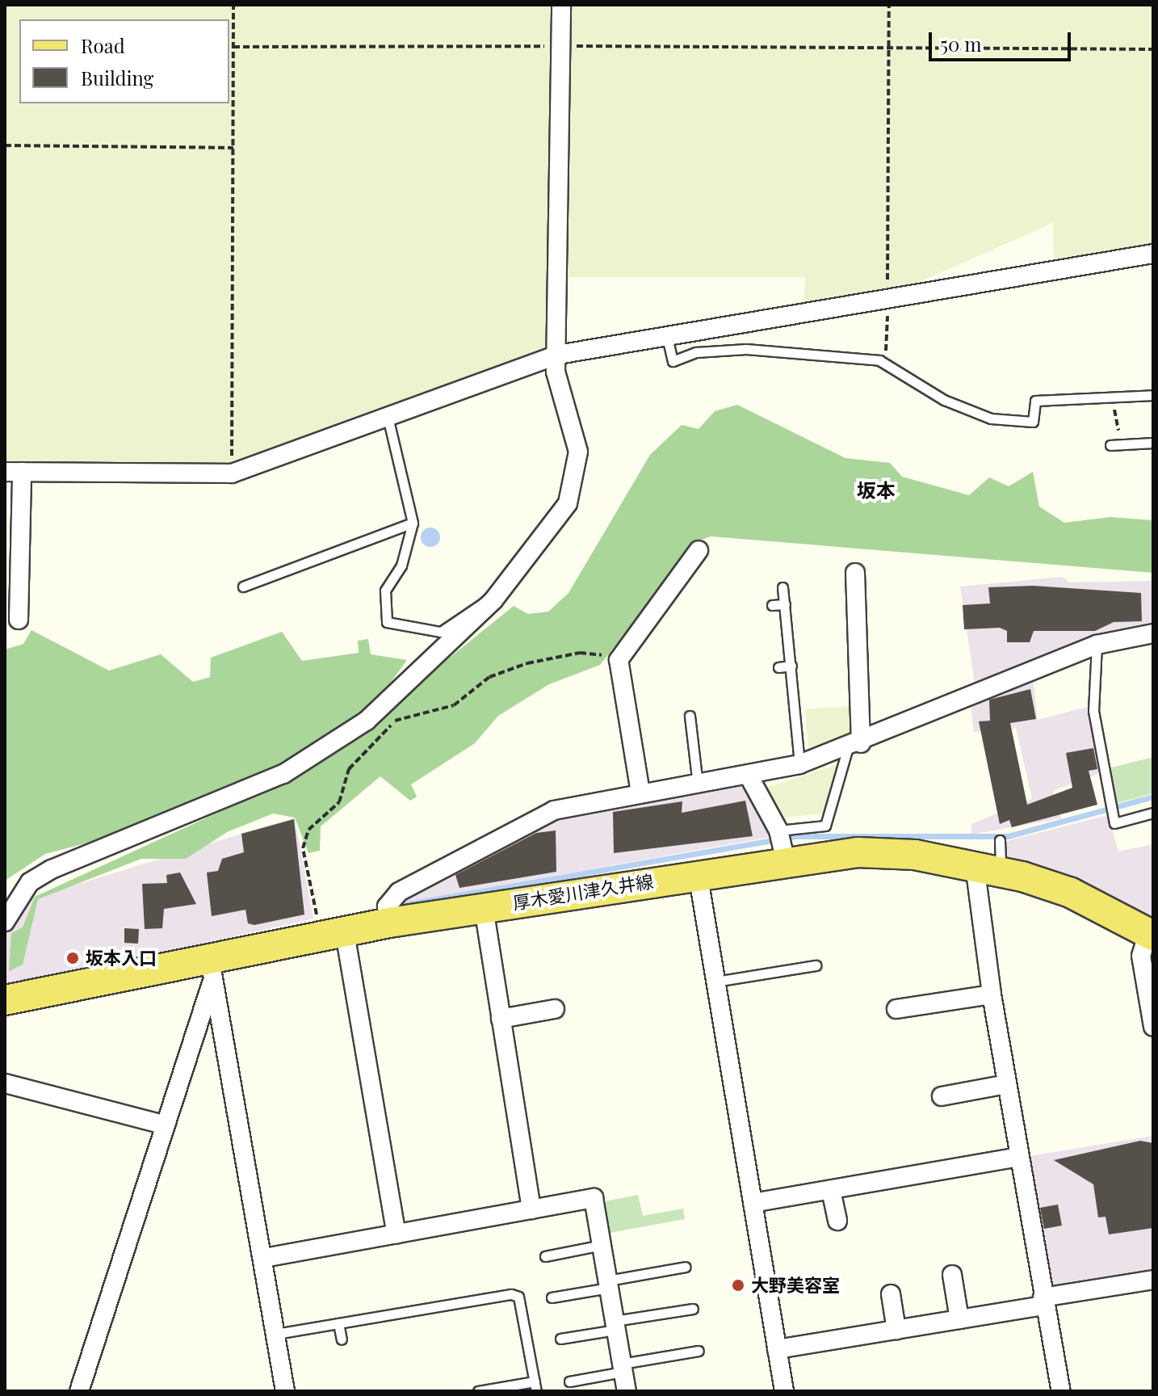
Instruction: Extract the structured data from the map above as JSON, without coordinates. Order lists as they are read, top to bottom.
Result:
{
  "streets": {
    "main road": ["厚木愛川津久井線"]
  },
  "districts": ["坂本"],
  "places": ["坂本入口", "大野美容室"],
  "legend": ["Road", "Building"],
  "scale_bar": "50 m"
}
